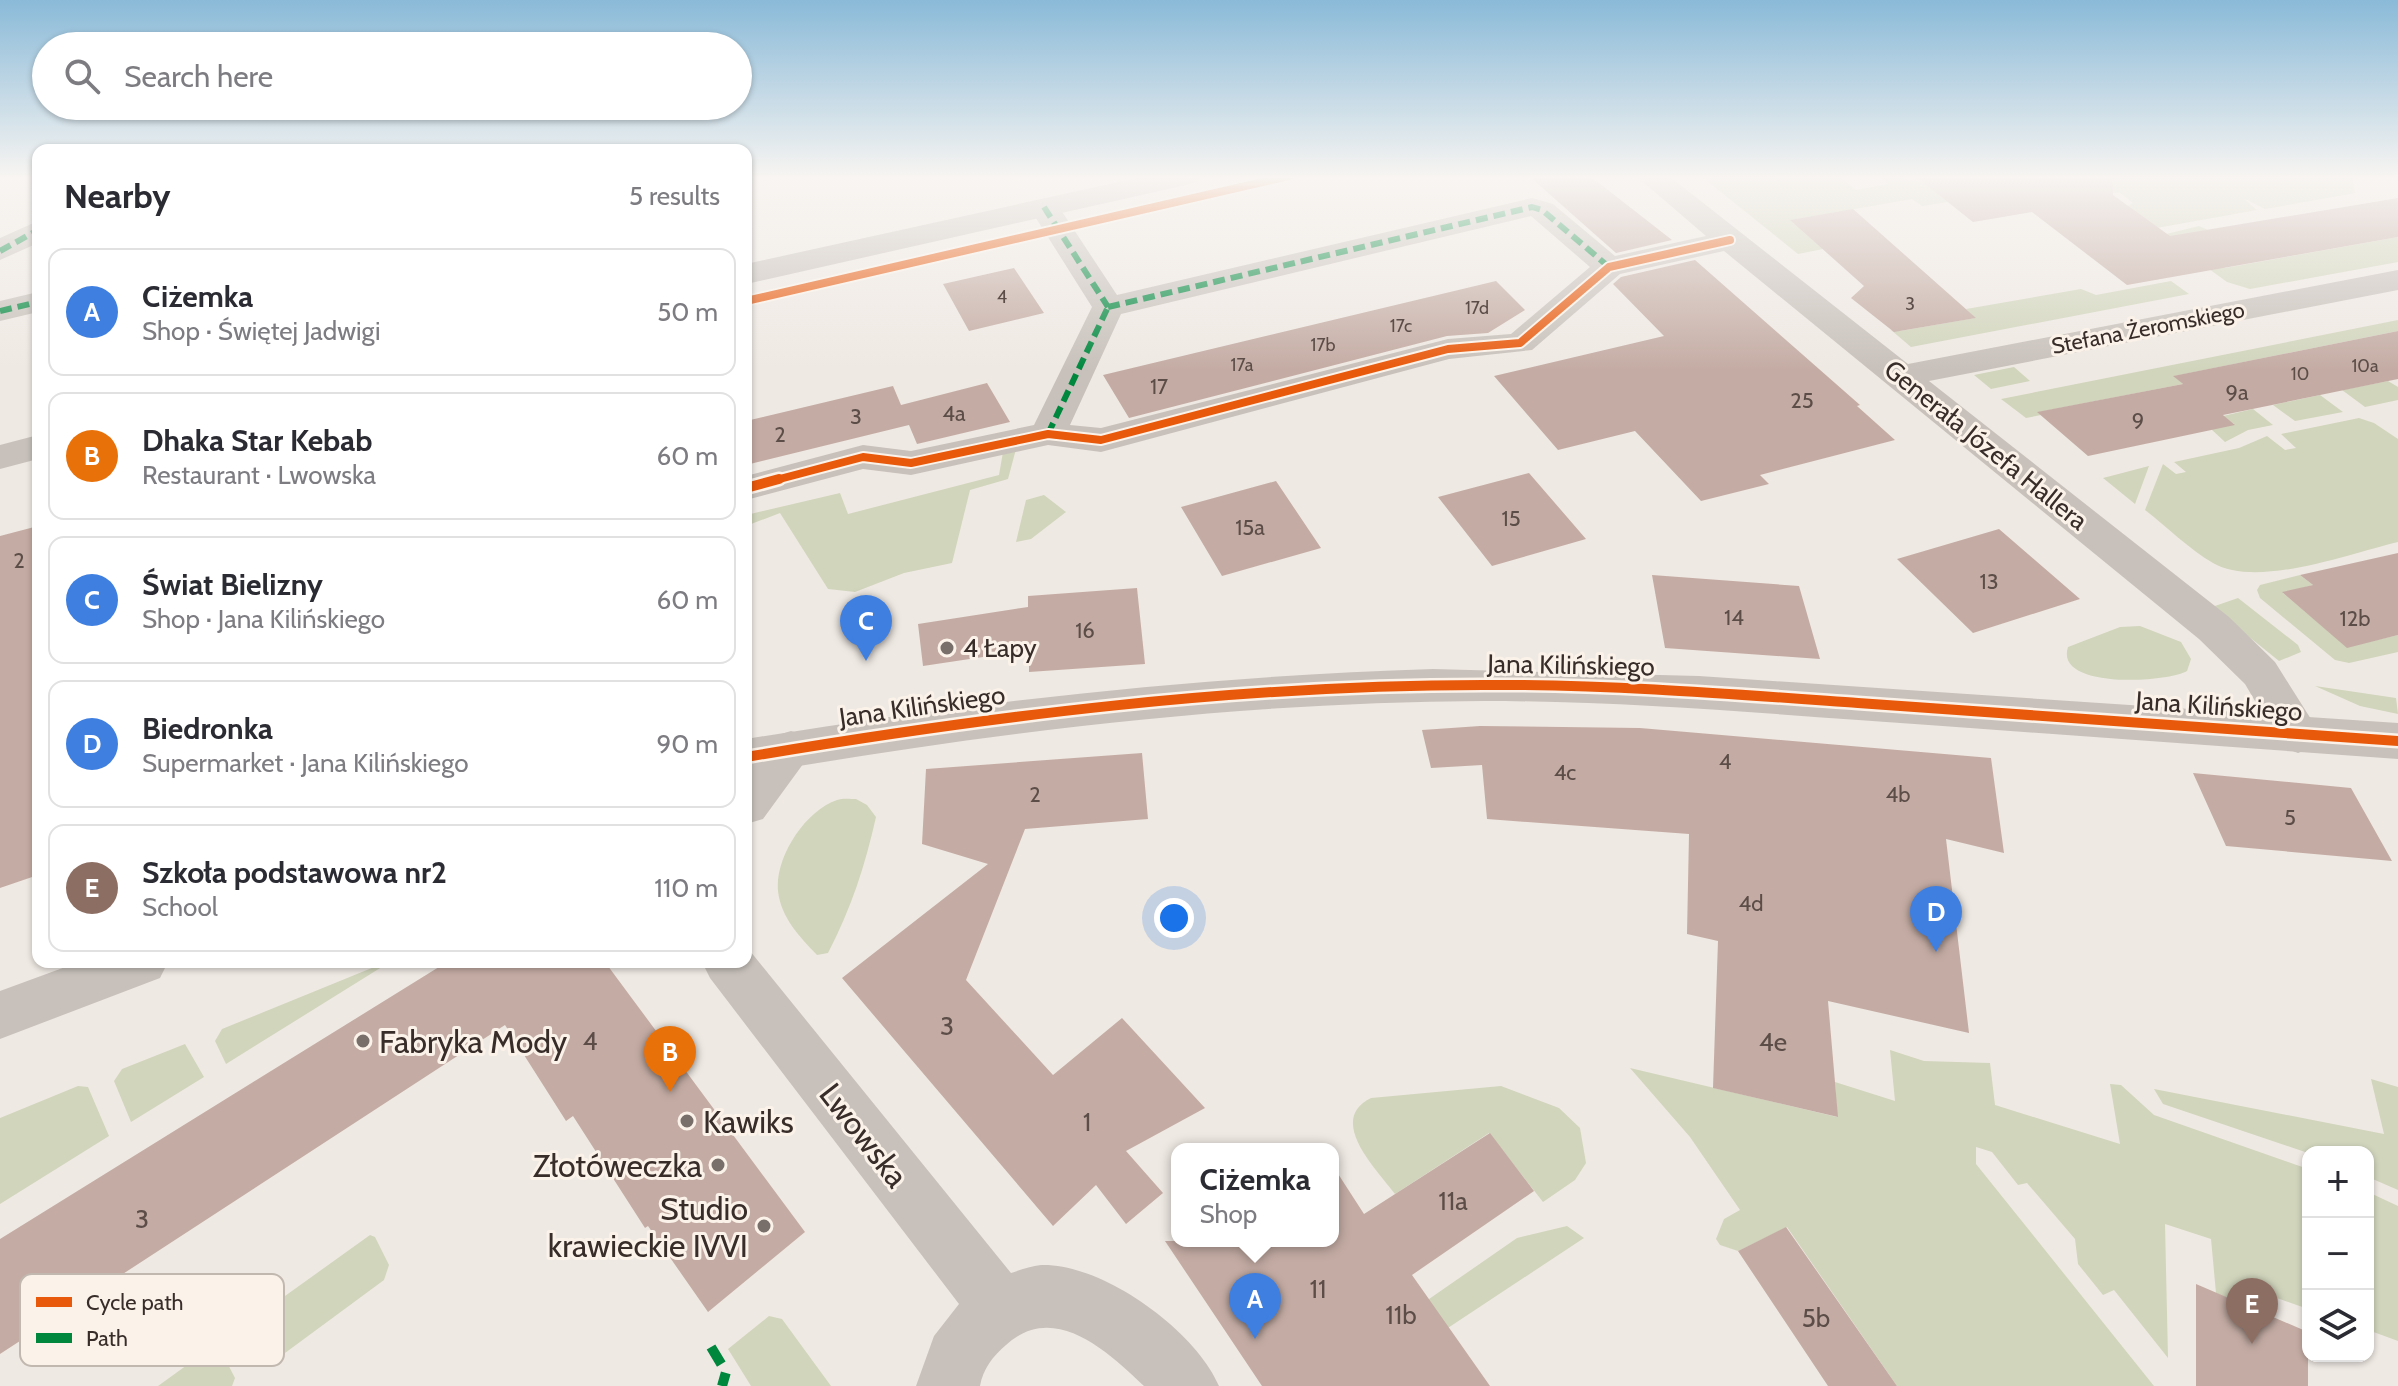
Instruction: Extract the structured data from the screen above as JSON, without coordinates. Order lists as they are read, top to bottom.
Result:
{
  "streets": {
    "street": [
      "Stefana Żeromskiego",
      "Generała Józefa Hallera",
      "Jana Kilińskiego",
      "Lwowska"
    ]
  },
  "crossings": [
    ["Stefana Żeromskiego", "Generała Józefa Hallera"],
    ["Generała Józefa Hallera", "Jana Kilińskiego"]
  ],
  "places": [
    "4 Łapy",
    "Fabryka Mody",
    "Kawiks",
    "Złotóweczka",
    "Studio krawieckie IVVI"
  ],
  "house_numbers": [
    "4",
    "3",
    "17d",
    "17c",
    "17b",
    "17a",
    "10a",
    "10",
    "17",
    "9a",
    "25",
    "4a",
    "3",
    "9",
    "2",
    "15",
    "15a",
    "2",
    "13",
    "14",
    "12b",
    "16",
    "4",
    "4c",
    "2",
    "4b",
    "5",
    "4d",
    "3",
    "4",
    "4e",
    "1",
    "11a",
    "3",
    "11",
    "11b",
    "5b"
  ],
  "legend": ["Cycle path", "Path"],
  "page": {
    "search": "Search here",
    "heading": ["Nearby", "5 results"],
    "list": [
      {
        "mark": "A",
        "name": "Ciżemka",
        "note": "Shop · Świętej Jadwigi",
        "value": "50 m"
      },
      {
        "mark": "B",
        "name": "Dhaka Star Kebab",
        "note": "Restaurant · Lwowska",
        "value": "60 m"
      },
      {
        "mark": "C",
        "name": "Świat Bielizny",
        "note": "Shop · Jana Kilińskiego",
        "value": "60 m"
      },
      {
        "mark": "D",
        "name": "Biedronka",
        "note": "Supermarket · Jana Kilińskiego",
        "value": "90 m"
      },
      {
        "mark": "E",
        "name": "Szkoła podstawowa nr2",
        "note": "School",
        "value": "110 m"
      }
    ],
    "pins": [
      "C",
      "D",
      "B",
      "A",
      "E"
    ],
    "popup": ["Ciżemka", "Shop"],
    "map_buttons": ["+", "−"]
  }
}
